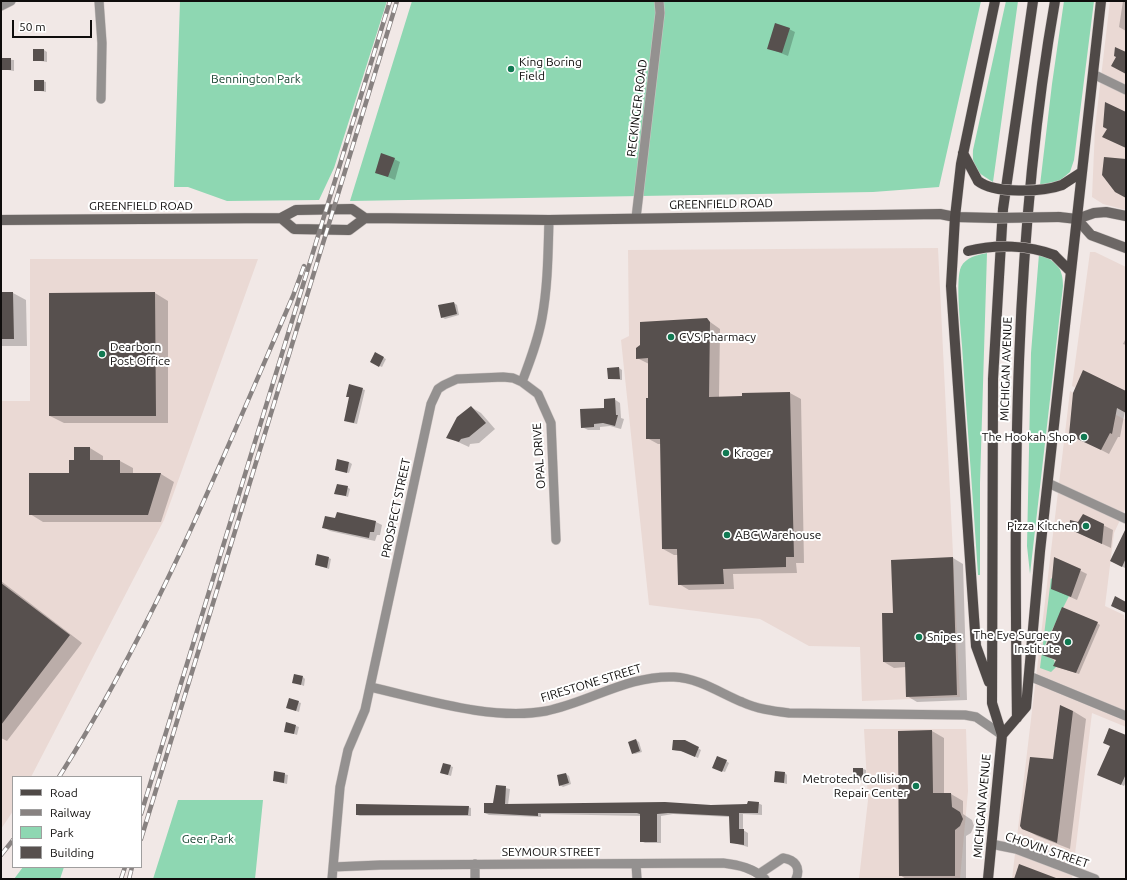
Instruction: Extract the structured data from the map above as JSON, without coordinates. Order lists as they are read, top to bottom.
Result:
{
  "streets": {
    "main road": ["GREENFIELD ROAD", "MICHIGAN AVENUE"],
    "street": [
      "RECKINGER ROAD",
      "OPAL DRIVE",
      "PROSPECT STREET",
      "FIRESTONE STREET",
      "CHOVIN STREET",
      "SEYMOUR STREET"
    ]
  },
  "crossings": [
    ["RECKINGER ROAD", "GREENFIELD ROAD"],
    ["MICHIGAN AVENUE", "FIRESTONE STREET"],
    ["MICHIGAN AVENUE", "CHOVIN STREET"],
    ["OPAL DRIVE", "PROSPECT STREET"],
    ["PROSPECT STREET", "FIRESTONE STREET"],
    ["PROSPECT STREET", "SEYMOUR STREET"]
  ],
  "parks": ["Bennington Park", "Geer Park"],
  "places": [
    "King Boring Field",
    "CVS Pharmacy",
    "Dearborn Post Office",
    "The Hookah Shop",
    "Kroger",
    "Pizza Kitchen",
    "ABC Warehouse",
    "Snipes",
    "The Eye Surgery Institute",
    "Metrotech Collision Repair Center"
  ],
  "legend": [
    "Road",
    "Railway",
    "Park",
    "Building"
  ],
  "scale_bar": "50 m"
}
